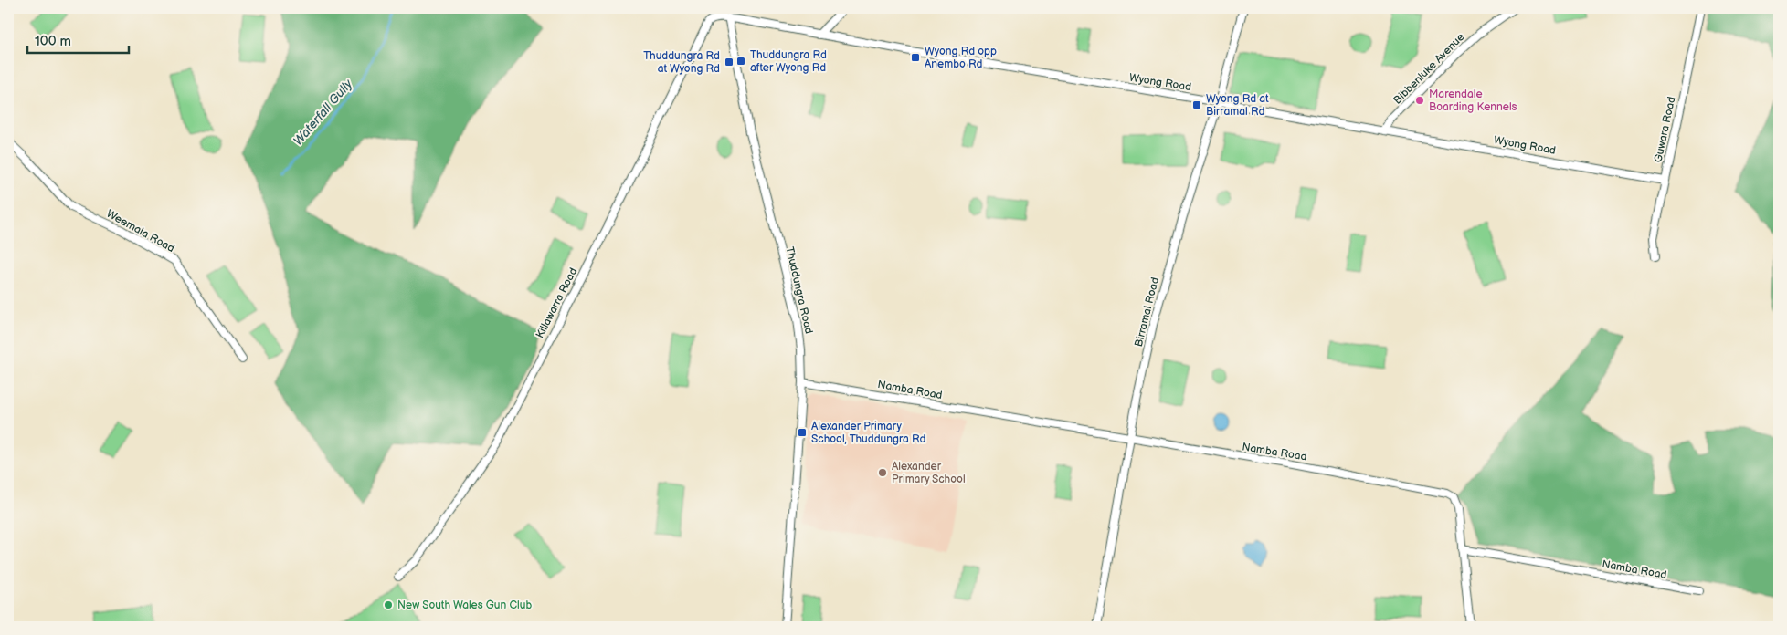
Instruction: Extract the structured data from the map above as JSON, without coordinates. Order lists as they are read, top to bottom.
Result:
{
  "streets": {
    "street": [
      "Bibbenluke Avenue",
      "Wyong Road",
      "Guwara Road",
      "Weemala Road",
      "Thuddungra Road",
      "Killawarra Road",
      "Birramal Road",
      "Namba Road"
    ]
  },
  "crossings": [
    ["Bibbenluke Avenue", "Wyong Road"],
    ["Wyong Road", "Guwara Road"],
    ["Wyong Road", "Thuddungra Road"],
    ["Wyong Road", "Killawarra Road"],
    ["Wyong Road", "Birramal Road"],
    ["Thuddungra Road", "Namba Road"],
    ["Birramal Road", "Namba Road"]
  ],
  "water": ["Waterfall Gully"],
  "places": {
    "transit": [
      "Wyong Rd opp Anembo Rd",
      "Thuddungra Rd after Wyong Rd",
      "Thuddungra Rd at Wyong Rd",
      "Wyong Rd at Birramal Rd",
      "Alexander Primary School, Thuddungra Rd"
    ],
    "other": ["Marendale Boarding Kennels", "Alexander Primary School", "New South Wales Gun Club"]
  },
  "scale_bar": "100 m"
}
